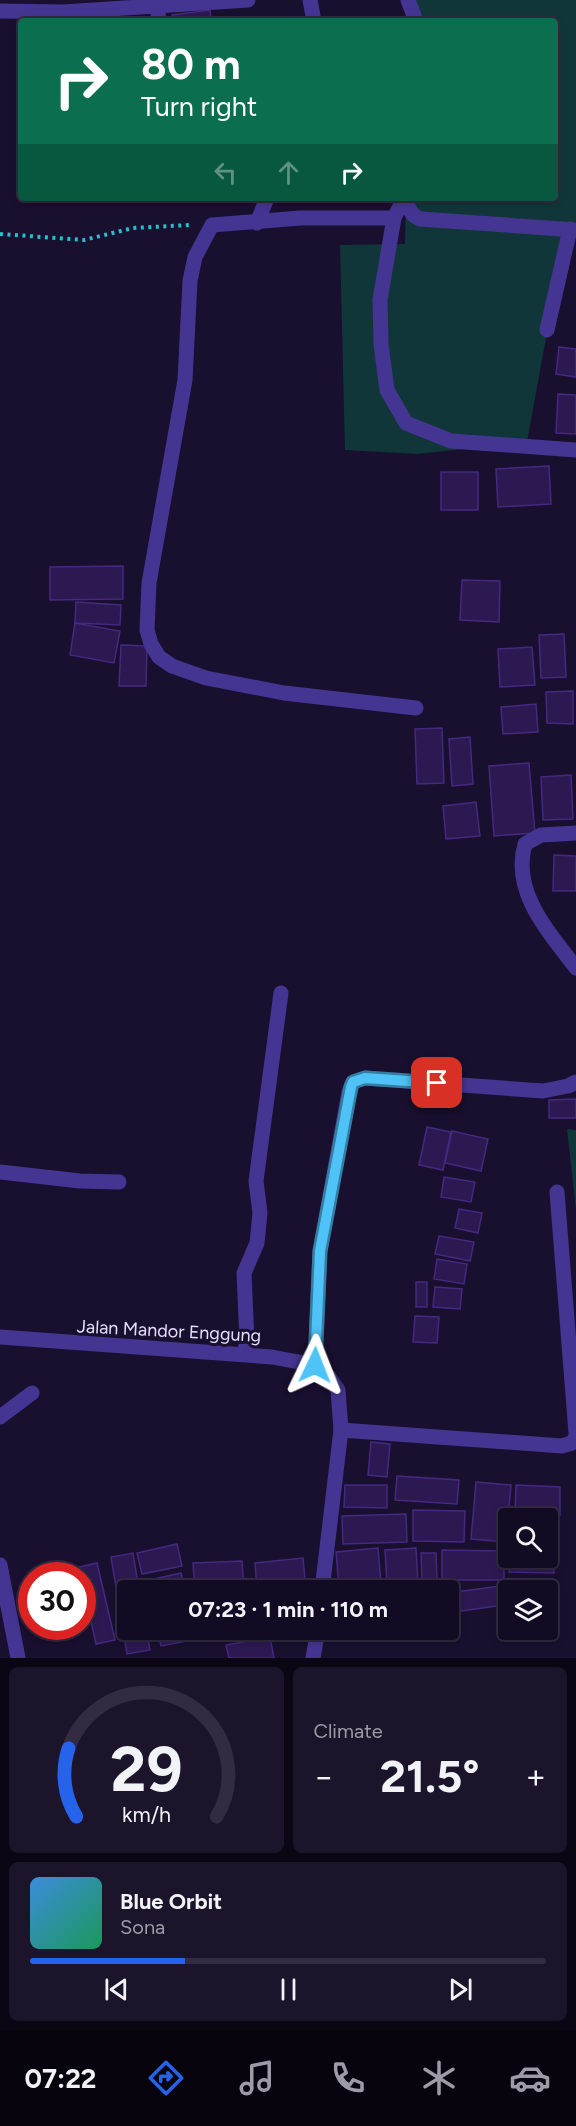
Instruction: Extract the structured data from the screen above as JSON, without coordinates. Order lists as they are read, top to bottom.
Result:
{
  "streets": {
    "street": ["Jalan Mandor Enggung"]
  },
  "page": {
    "turn": ["80 m", "Turn right"],
    "limit": "30",
    "trip": "07:23 · 1 min · 110 m",
    "tile": "Climate",
    "heat": ["−", "21.5°", "+"],
    "song": ["Blue Orbit", "Sona"],
    "tabs": "07:22",
    "gauge": ["29", "km/h"]
  }
}
